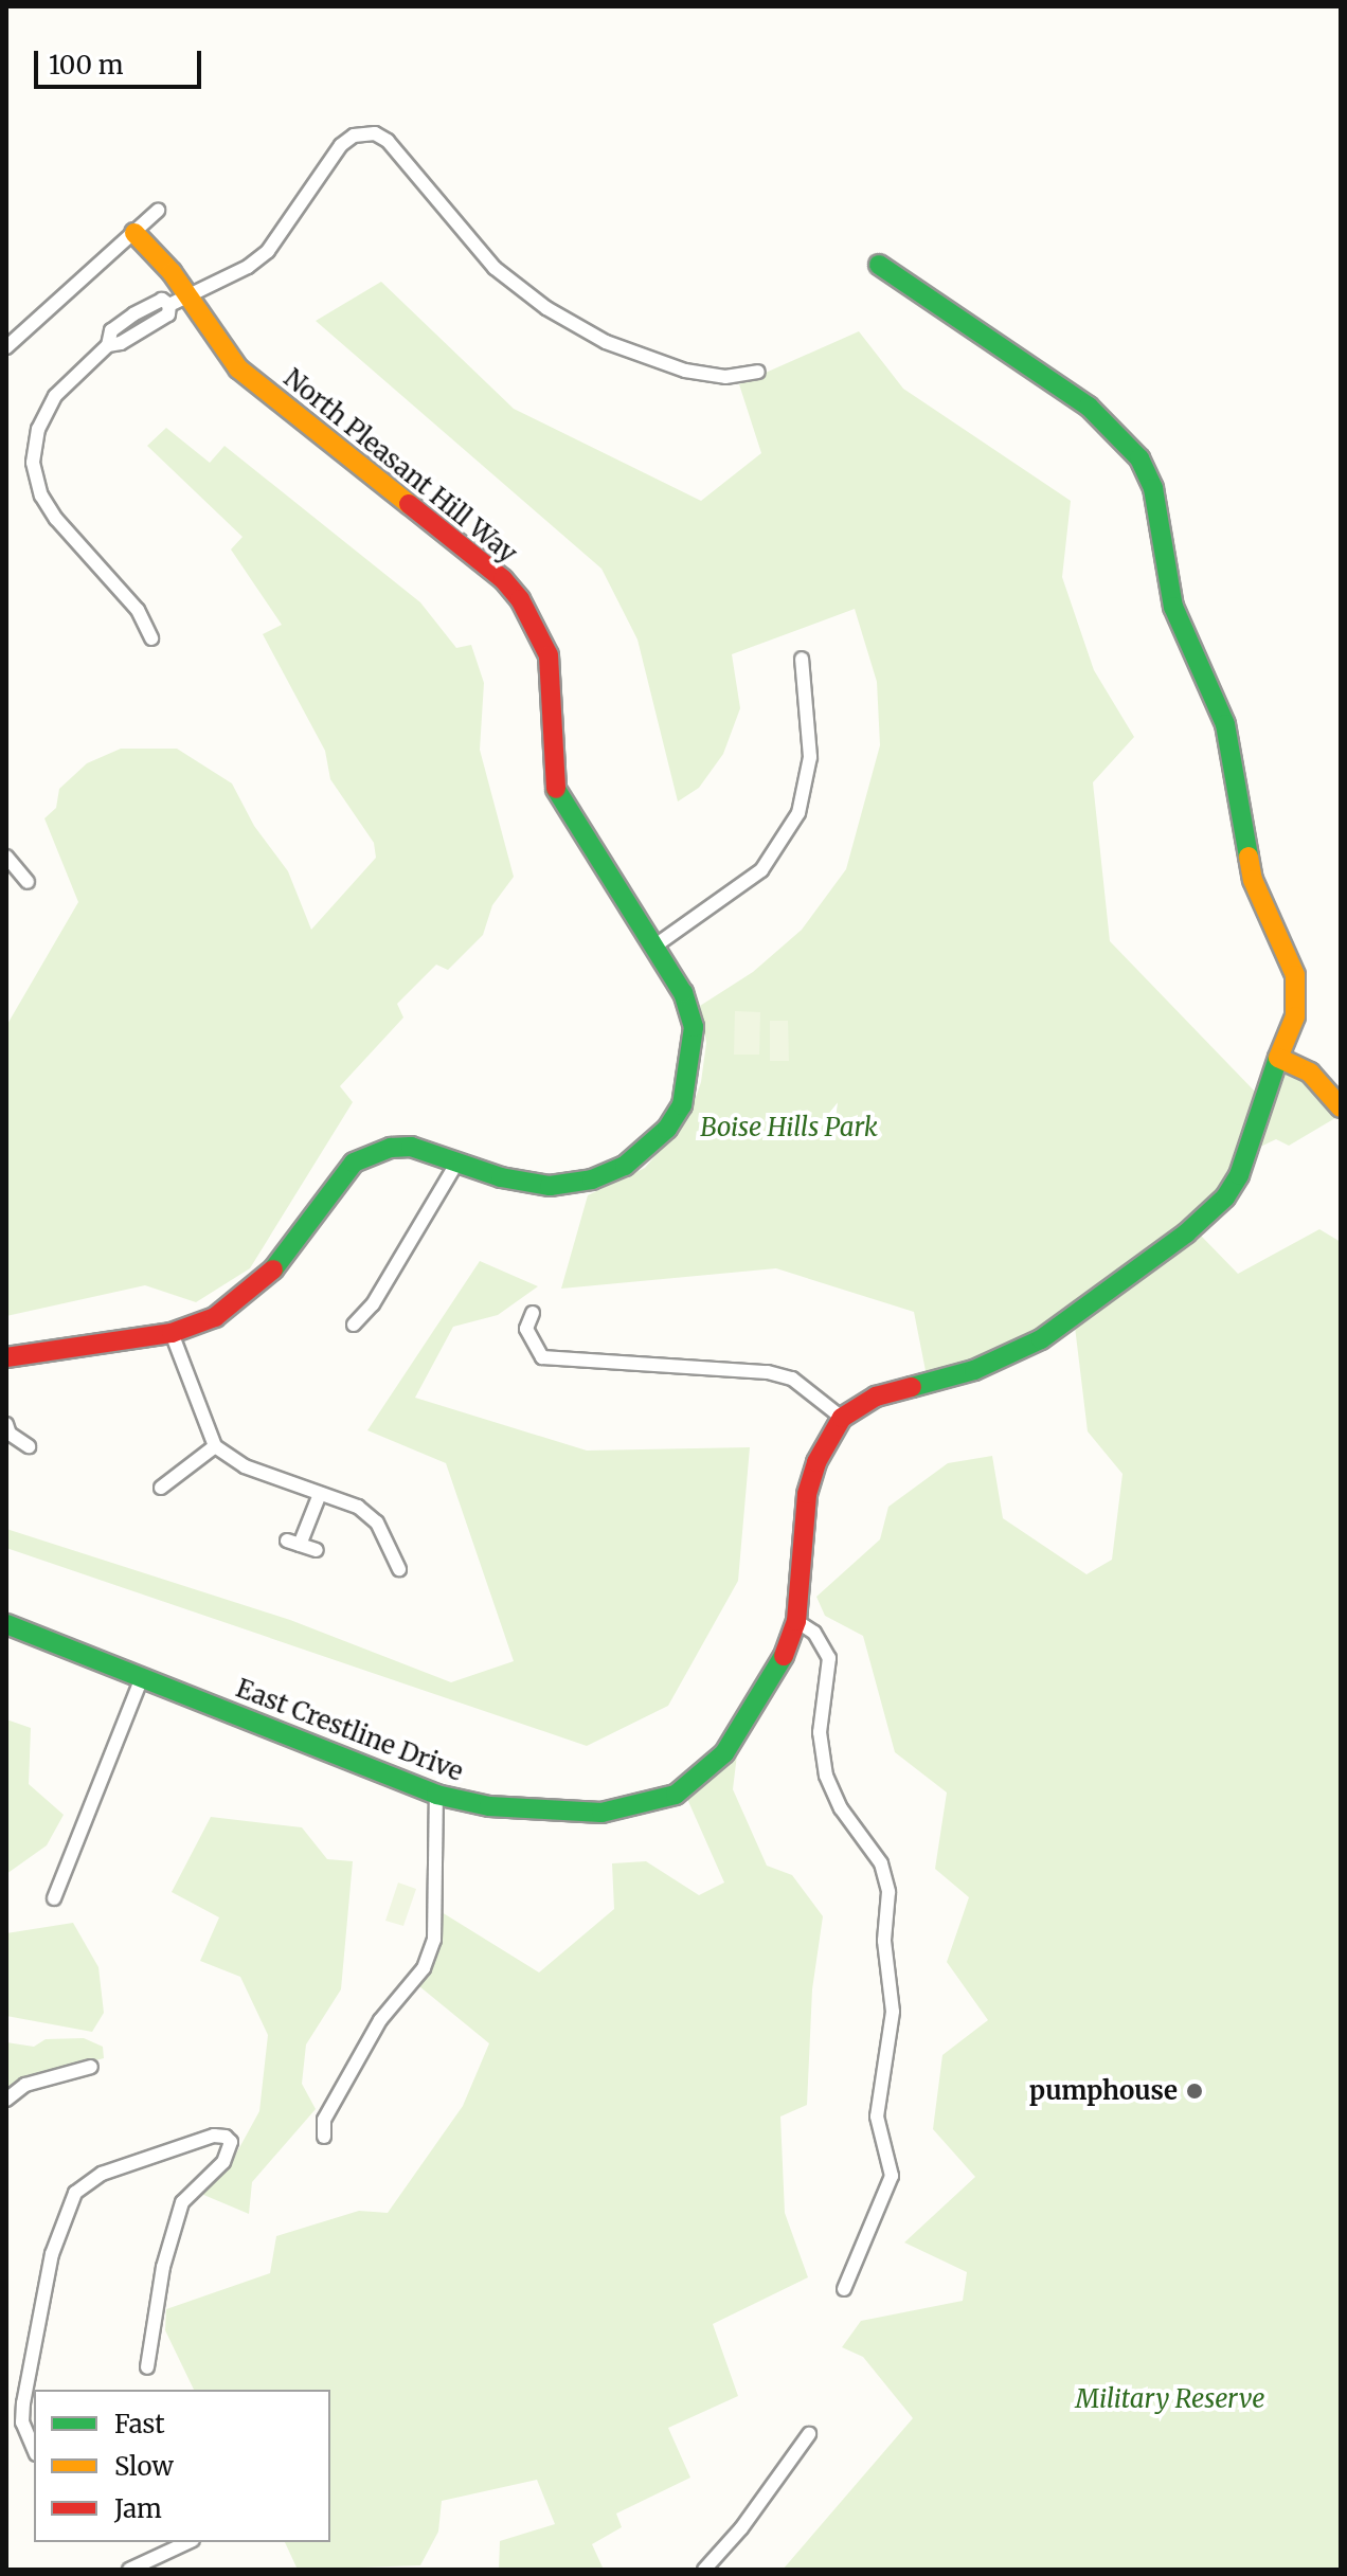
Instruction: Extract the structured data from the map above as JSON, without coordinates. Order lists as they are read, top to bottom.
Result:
{
  "streets": {
    "street": ["North Pleasant Hill Way", "East Crestline Drive"]
  },
  "parks": ["Boise Hills Park", "Military Reserve"],
  "places": ["pumphouse"],
  "legend": ["Fast", "Slow", "Jam"],
  "scale_bar": "100 m"
}
